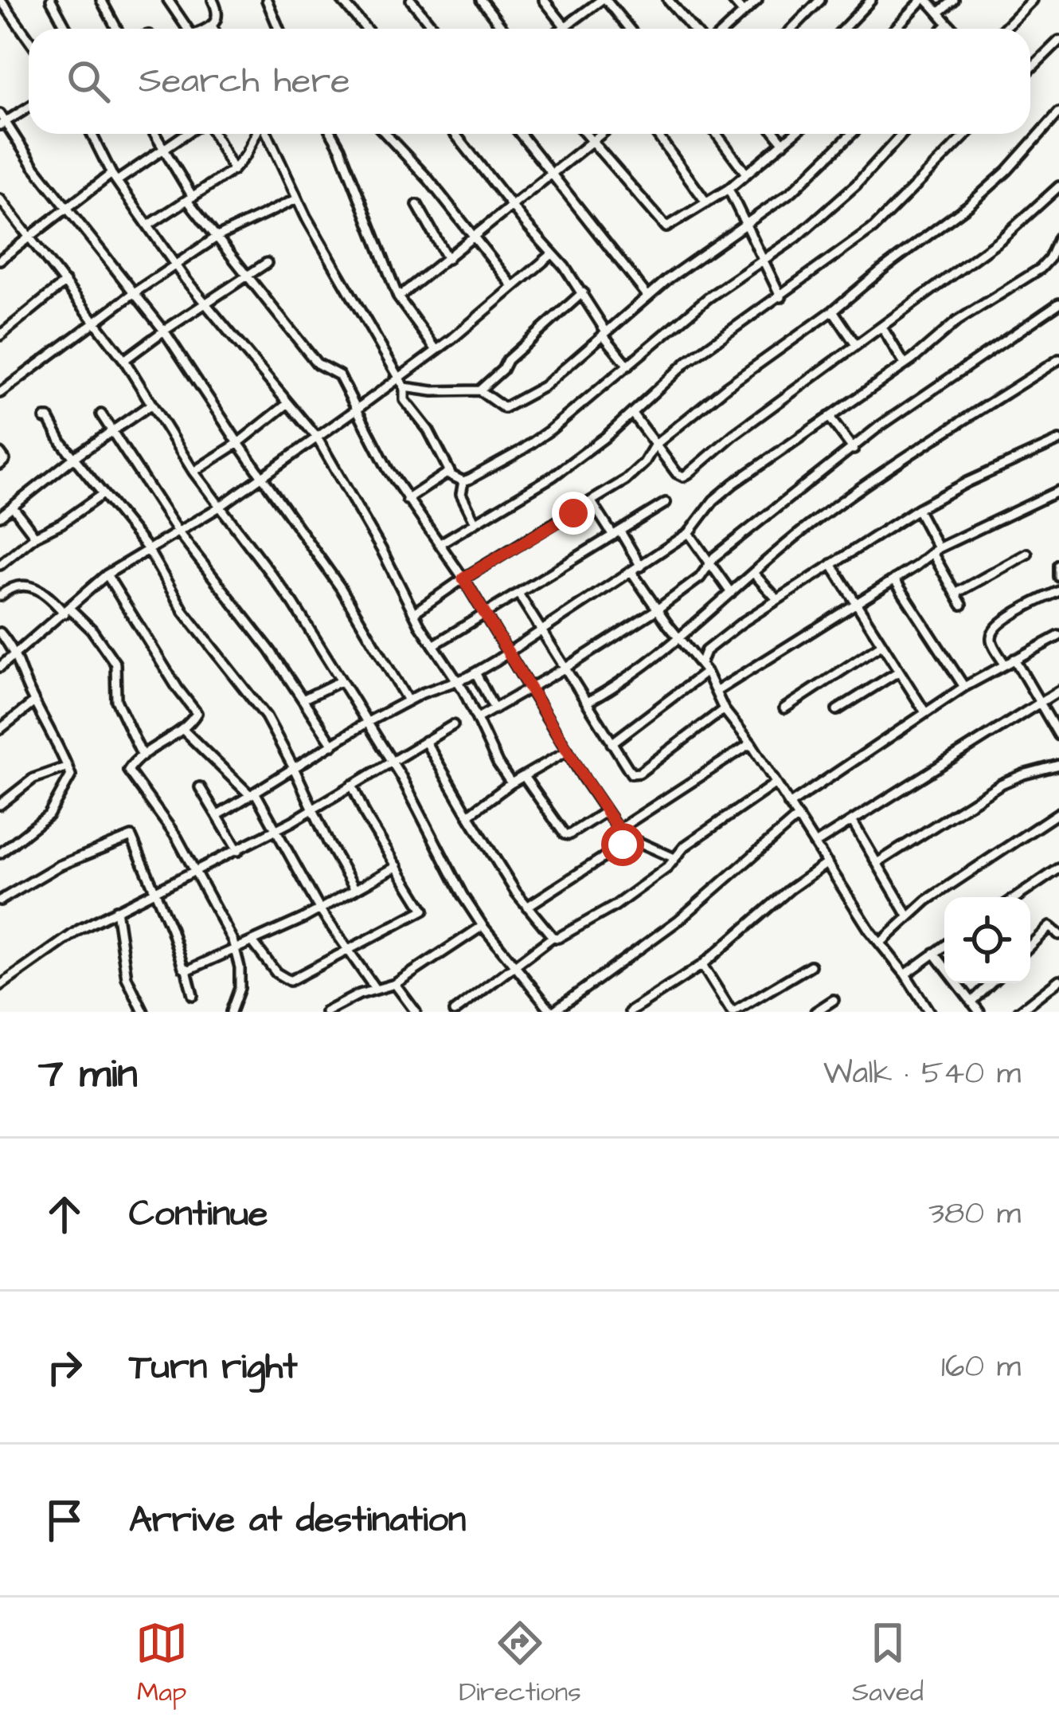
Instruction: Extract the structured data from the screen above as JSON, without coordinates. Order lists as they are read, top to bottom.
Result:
{
  "page": {
    "search": "Search here",
    "heading": ["7 min", "Walk · 540 m"],
    "list": [
      ["Continue", "380 m"],
      ["Turn right", "160 m"],
      "Arrive at destination"
    ],
    "nav": ["Map", "Directions", "Saved"]
  }
}
